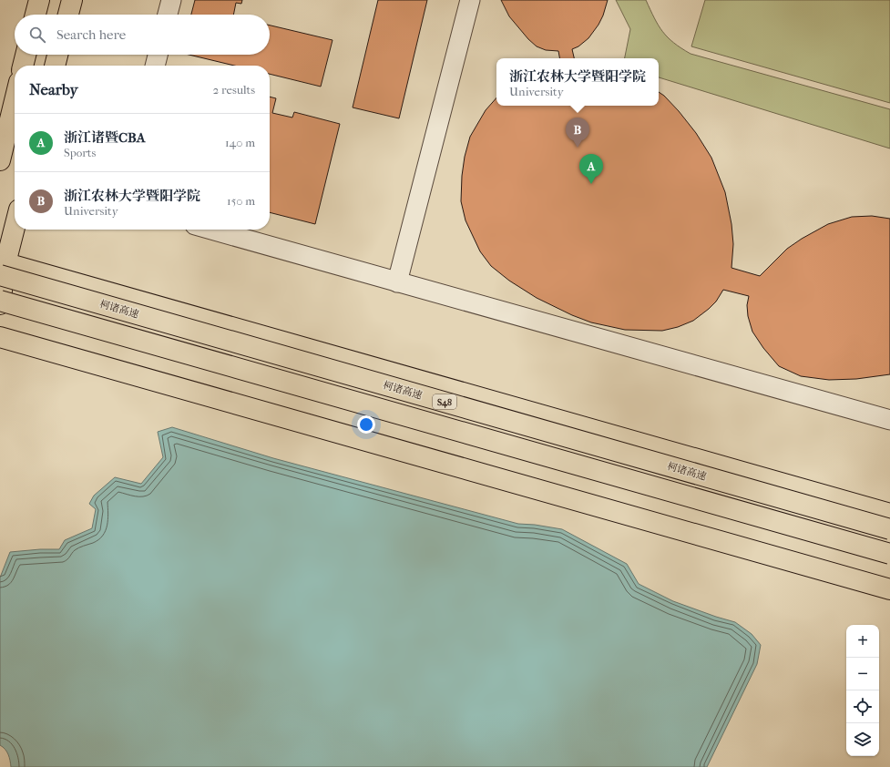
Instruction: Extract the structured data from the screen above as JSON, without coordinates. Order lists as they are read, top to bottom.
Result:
{
  "streets": {
    "main road": ["柯诸高速", "S48"]
  },
  "page": {
    "search": "Search here",
    "popup": ["浙江农林大学暨阳学院", "University"],
    "heading": ["Nearby", "2 results"],
    "list": [
      {
        "mark": "A",
        "name": "浙江诸暨CBA",
        "note": "Sports",
        "value": "140 m"
      },
      {
        "mark": "B",
        "name": "浙江农林大学暨阳学院",
        "note": "University",
        "value": "150 m"
      }
    ],
    "pins": ["B", "A"],
    "map_buttons": ["+", "−"]
  }
}
